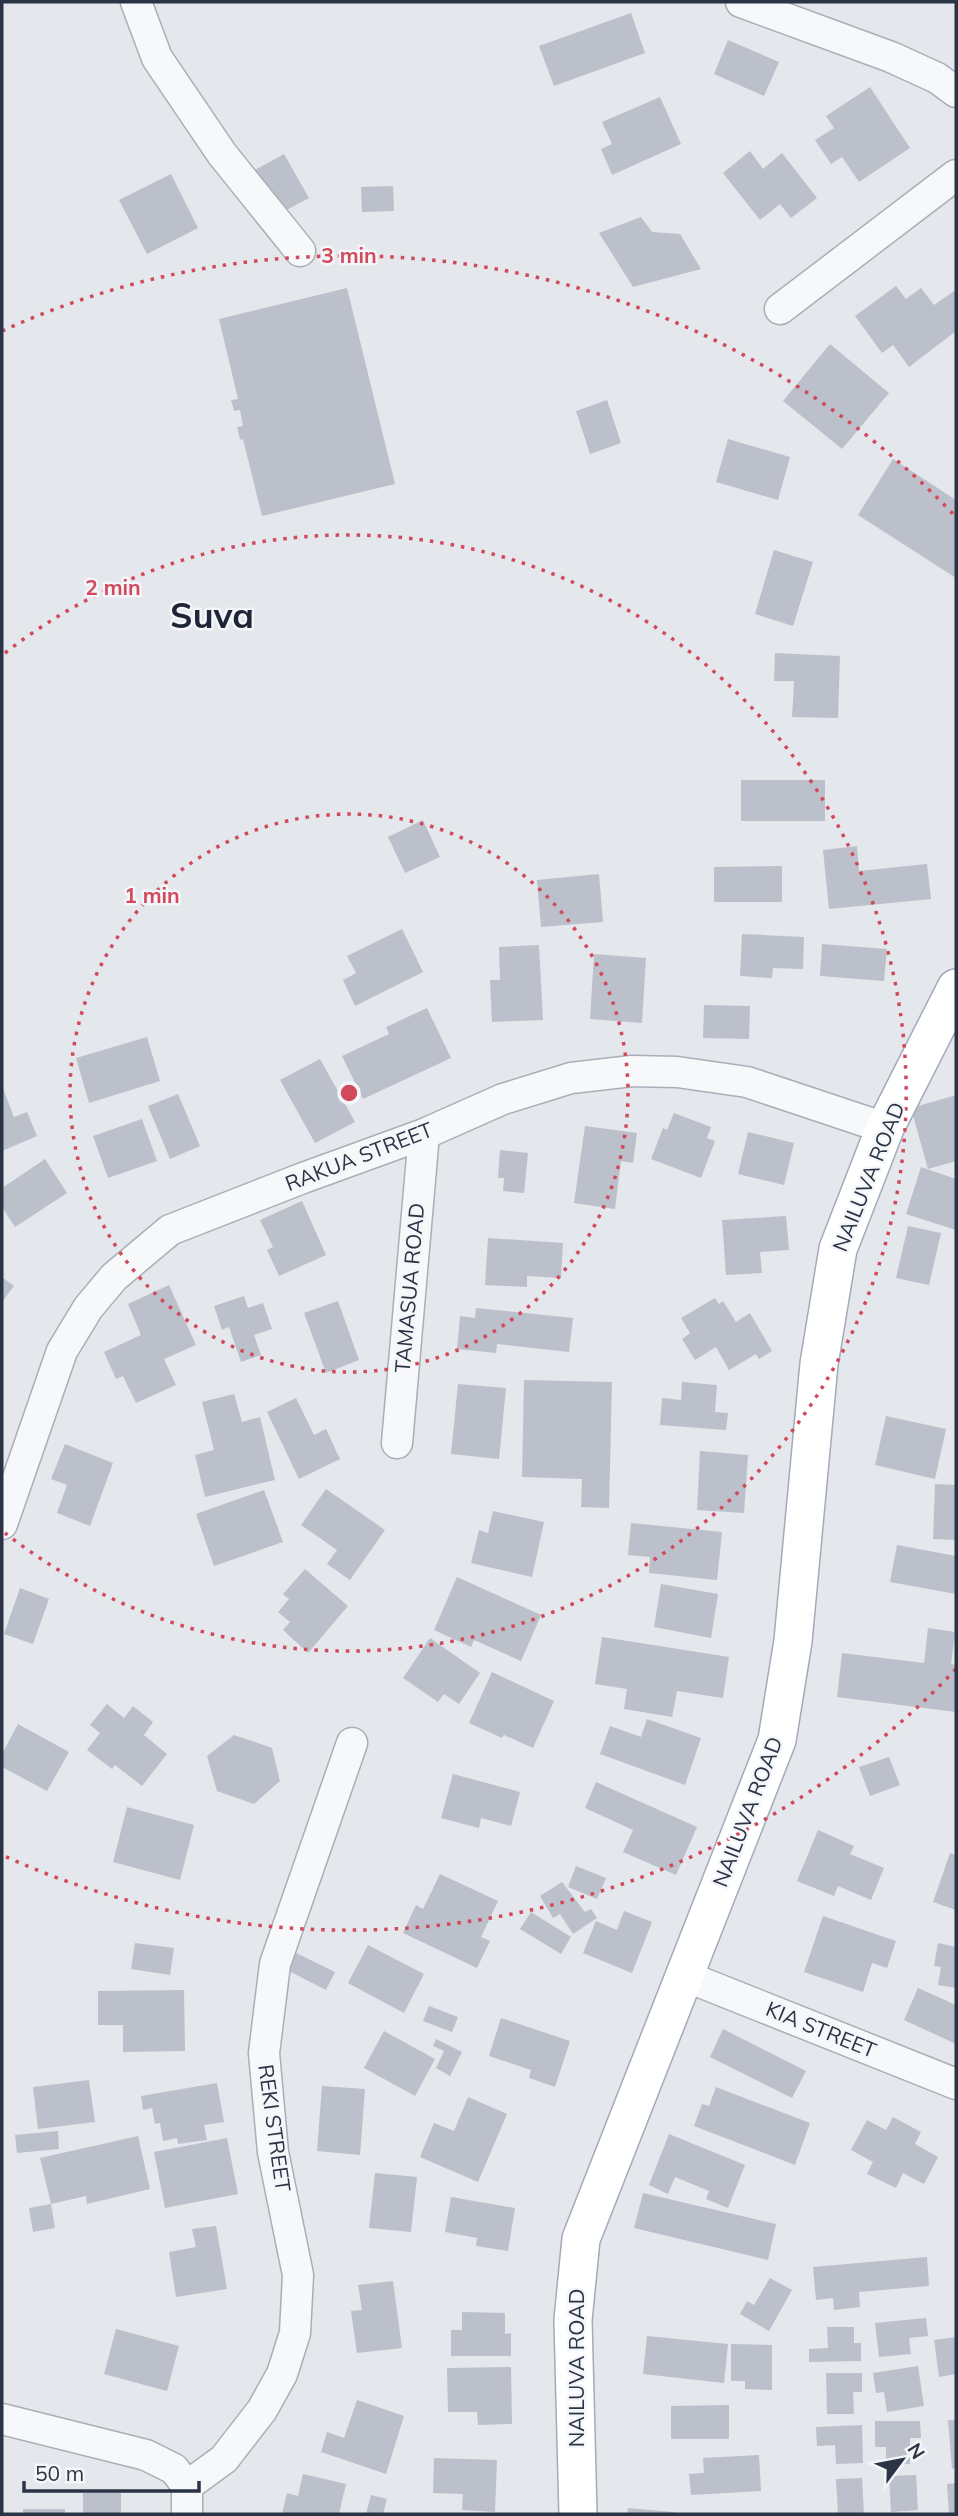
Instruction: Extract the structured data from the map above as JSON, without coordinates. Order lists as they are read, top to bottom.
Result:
{
  "streets": {
    "main road": ["NAILUVA ROAD"],
    "street": [
      "RAKUA STREET",
      "TAMASUA ROAD",
      "KIA STREET",
      "REKI STREET"
    ]
  },
  "crossings": [
    ["RAKUA STREET", "NAILUVA ROAD"],
    ["RAKUA STREET", "TAMASUA ROAD"],
    ["NAILUVA ROAD", "KIA STREET"]
  ],
  "districts": ["Suva"],
  "scale_bar": "50 m",
  "north": "top right",
  "rings": ["3 min", "2 min", "1 min"]
}
